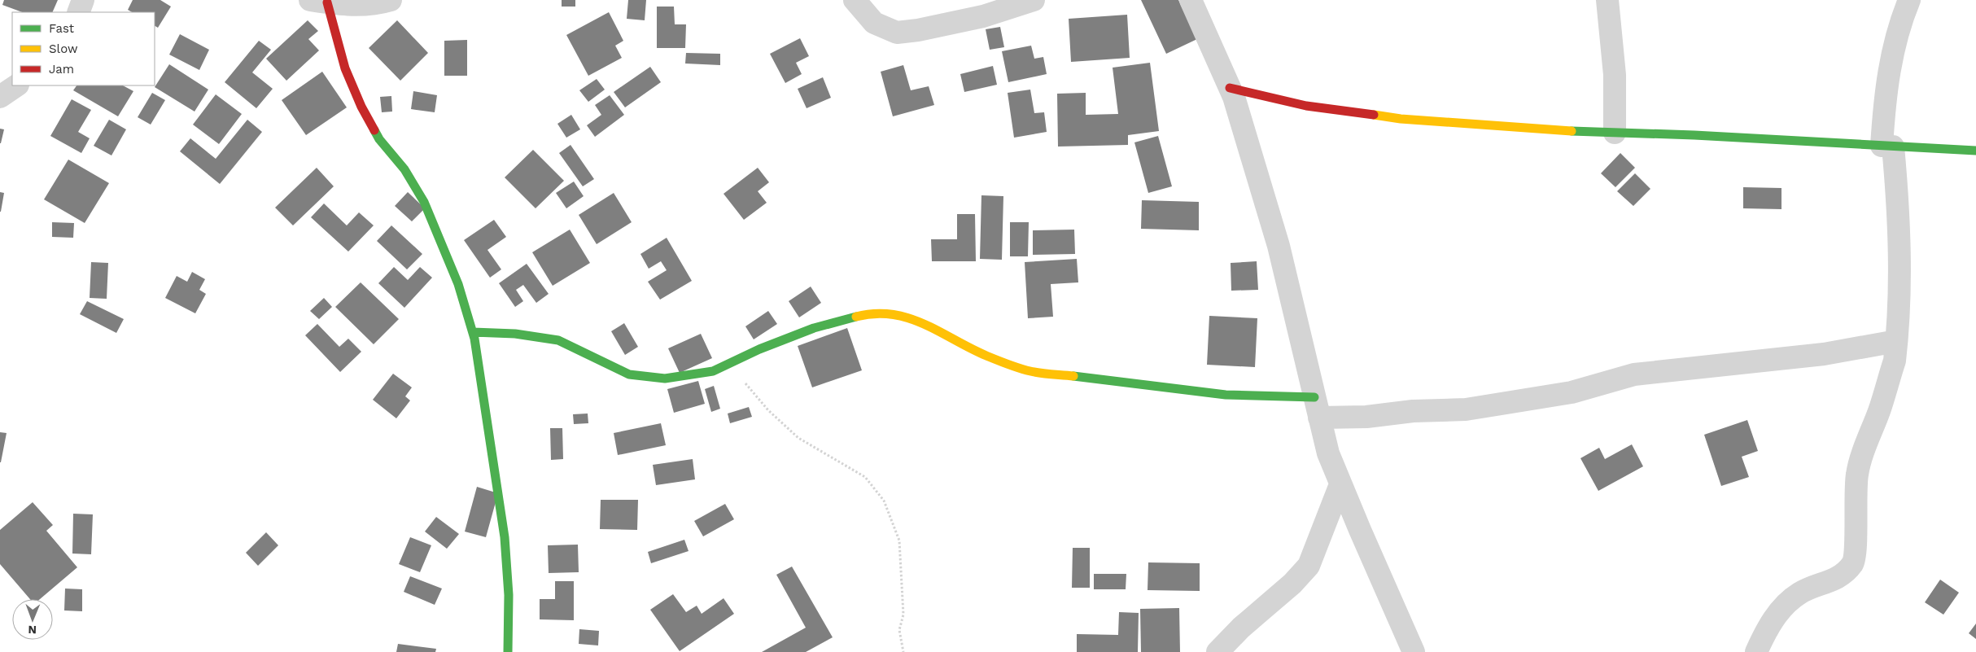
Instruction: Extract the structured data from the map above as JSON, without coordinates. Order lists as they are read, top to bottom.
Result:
{
  "legend": ["Fast", "Slow", "Jam"],
  "north": "bottom"
}
